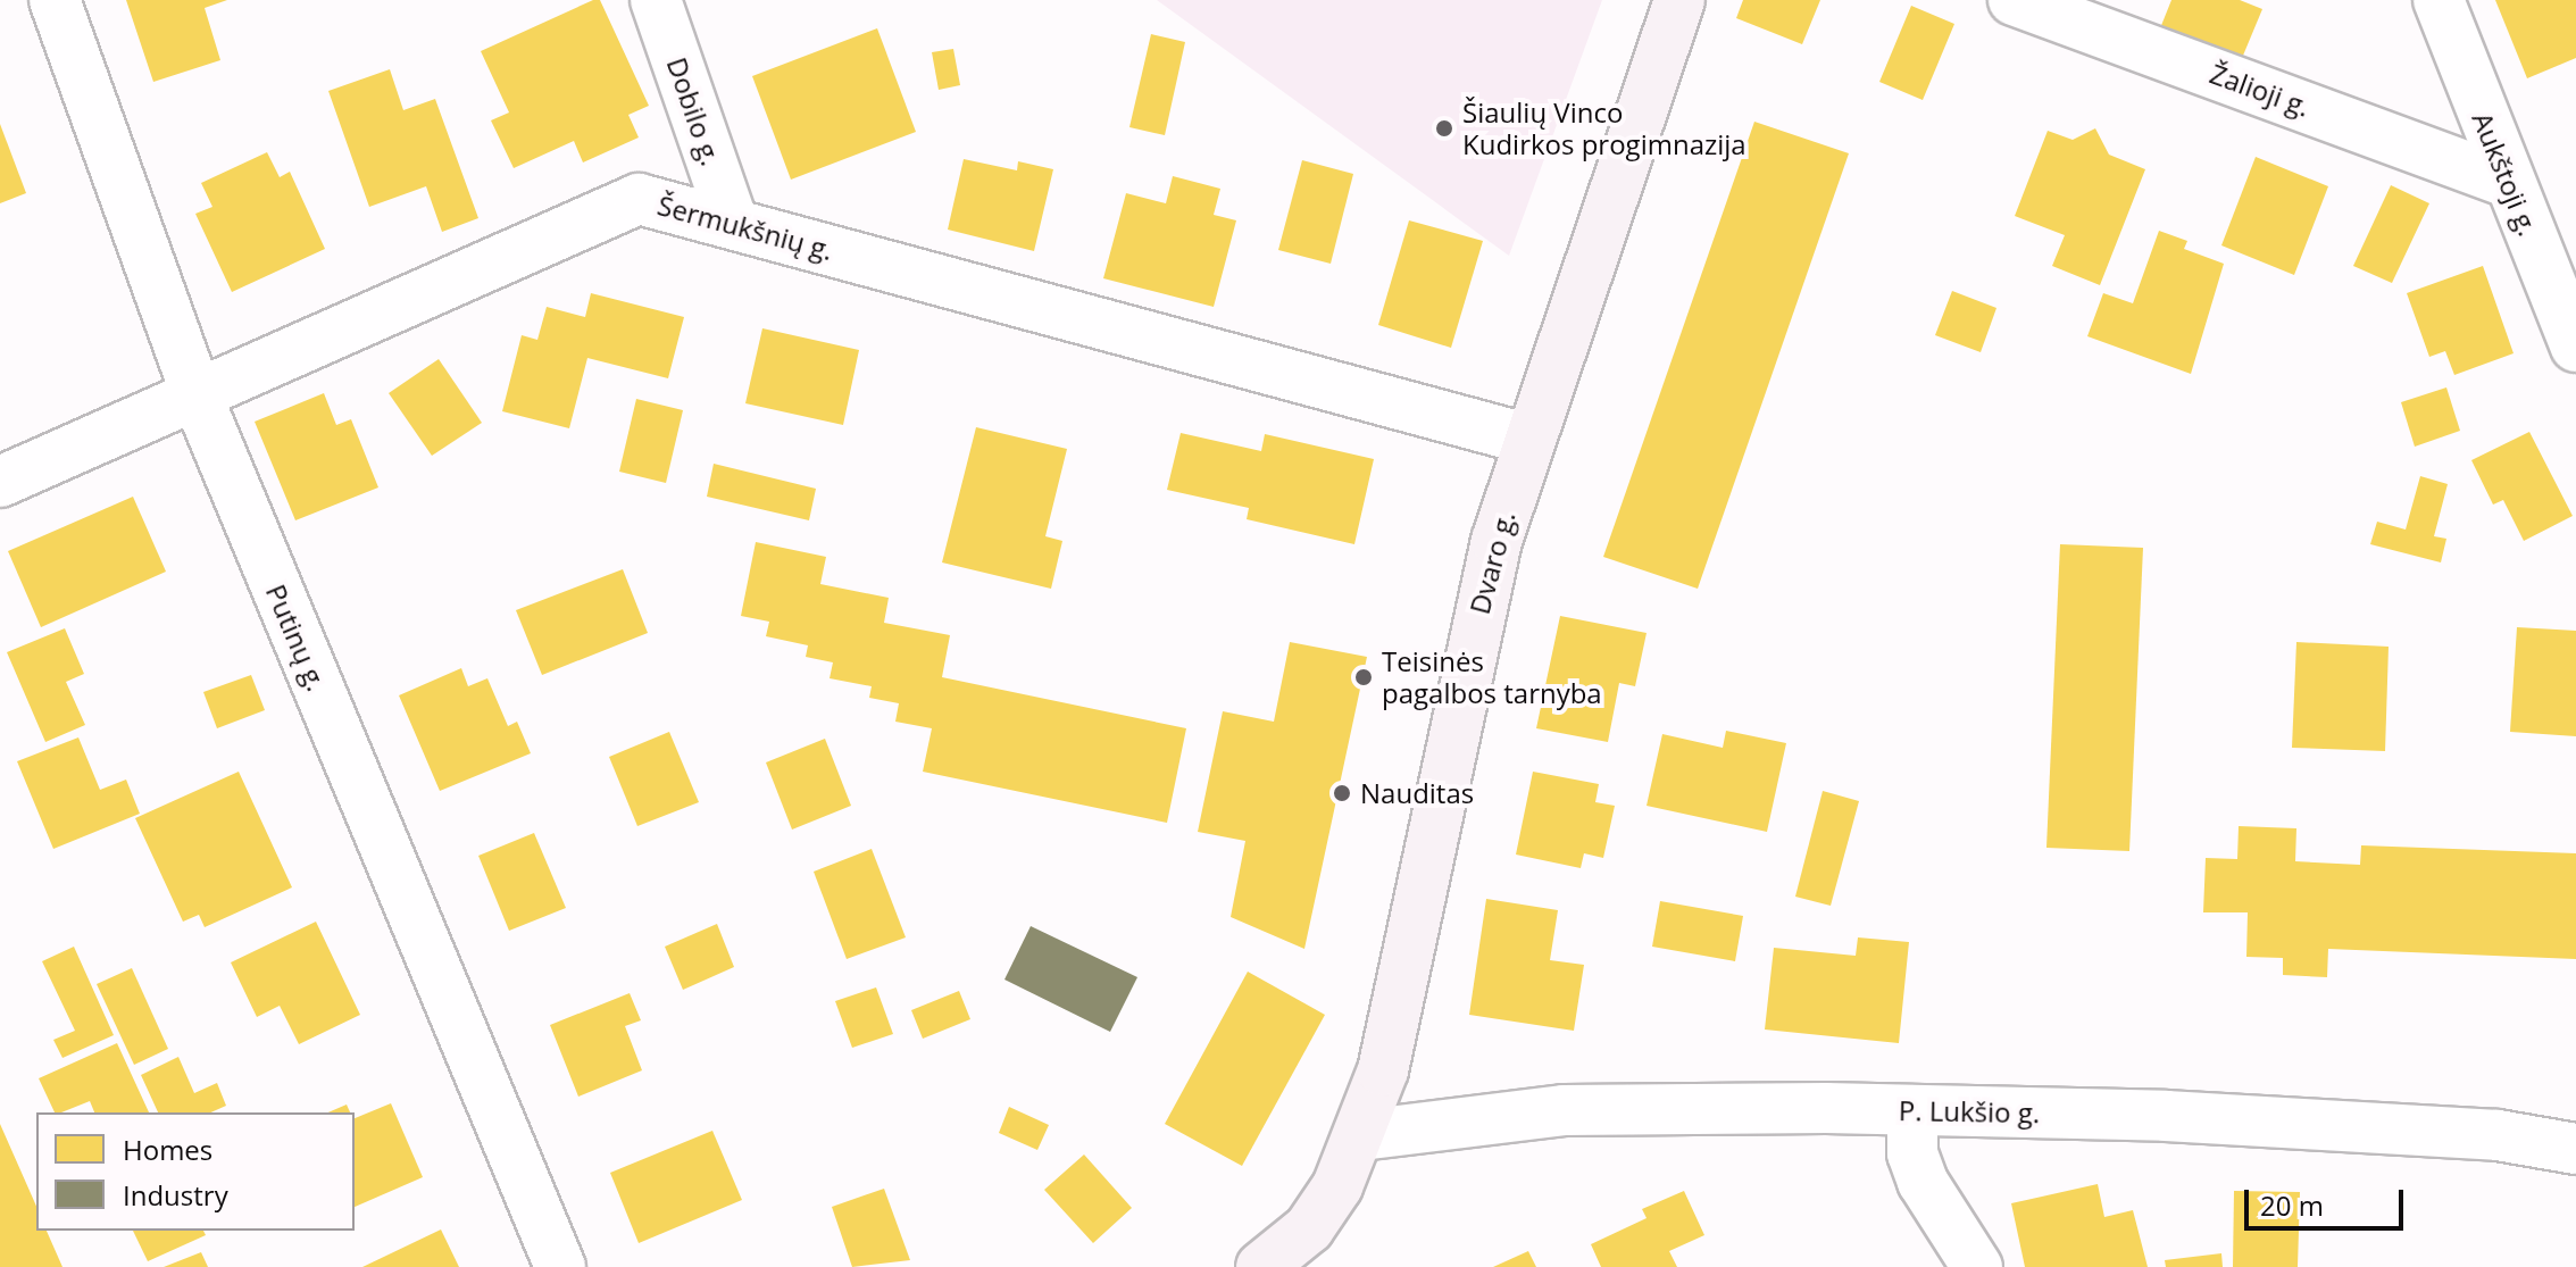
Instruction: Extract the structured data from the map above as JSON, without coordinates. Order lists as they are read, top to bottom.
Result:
{
  "streets": {
    "main road": ["Dvaro g."],
    "street": [
      "Žalioji g.",
      "Dobilo g.",
      "Aukštoji g.",
      "Šermukšnių g.",
      "Putinų g.",
      "P. Lukšio g."
    ]
  },
  "crossings": [
    ["Žalioji g.", "Aukštoji g."],
    ["Dobilo g.", "Šermukšnių g."],
    ["Šermukšnių g.", "Dvaro g."],
    ["Šermukšnių g.", "Putinų g."],
    ["Dvaro g.", "P. Lukšio g."]
  ],
  "places": ["Šiaulių Vinco Kudirkos progimnazija", "Teisinės pagalbos tarnyba", "Nauditas"],
  "legend": ["Homes", "Industry"],
  "scale_bar": "20 m"
}
